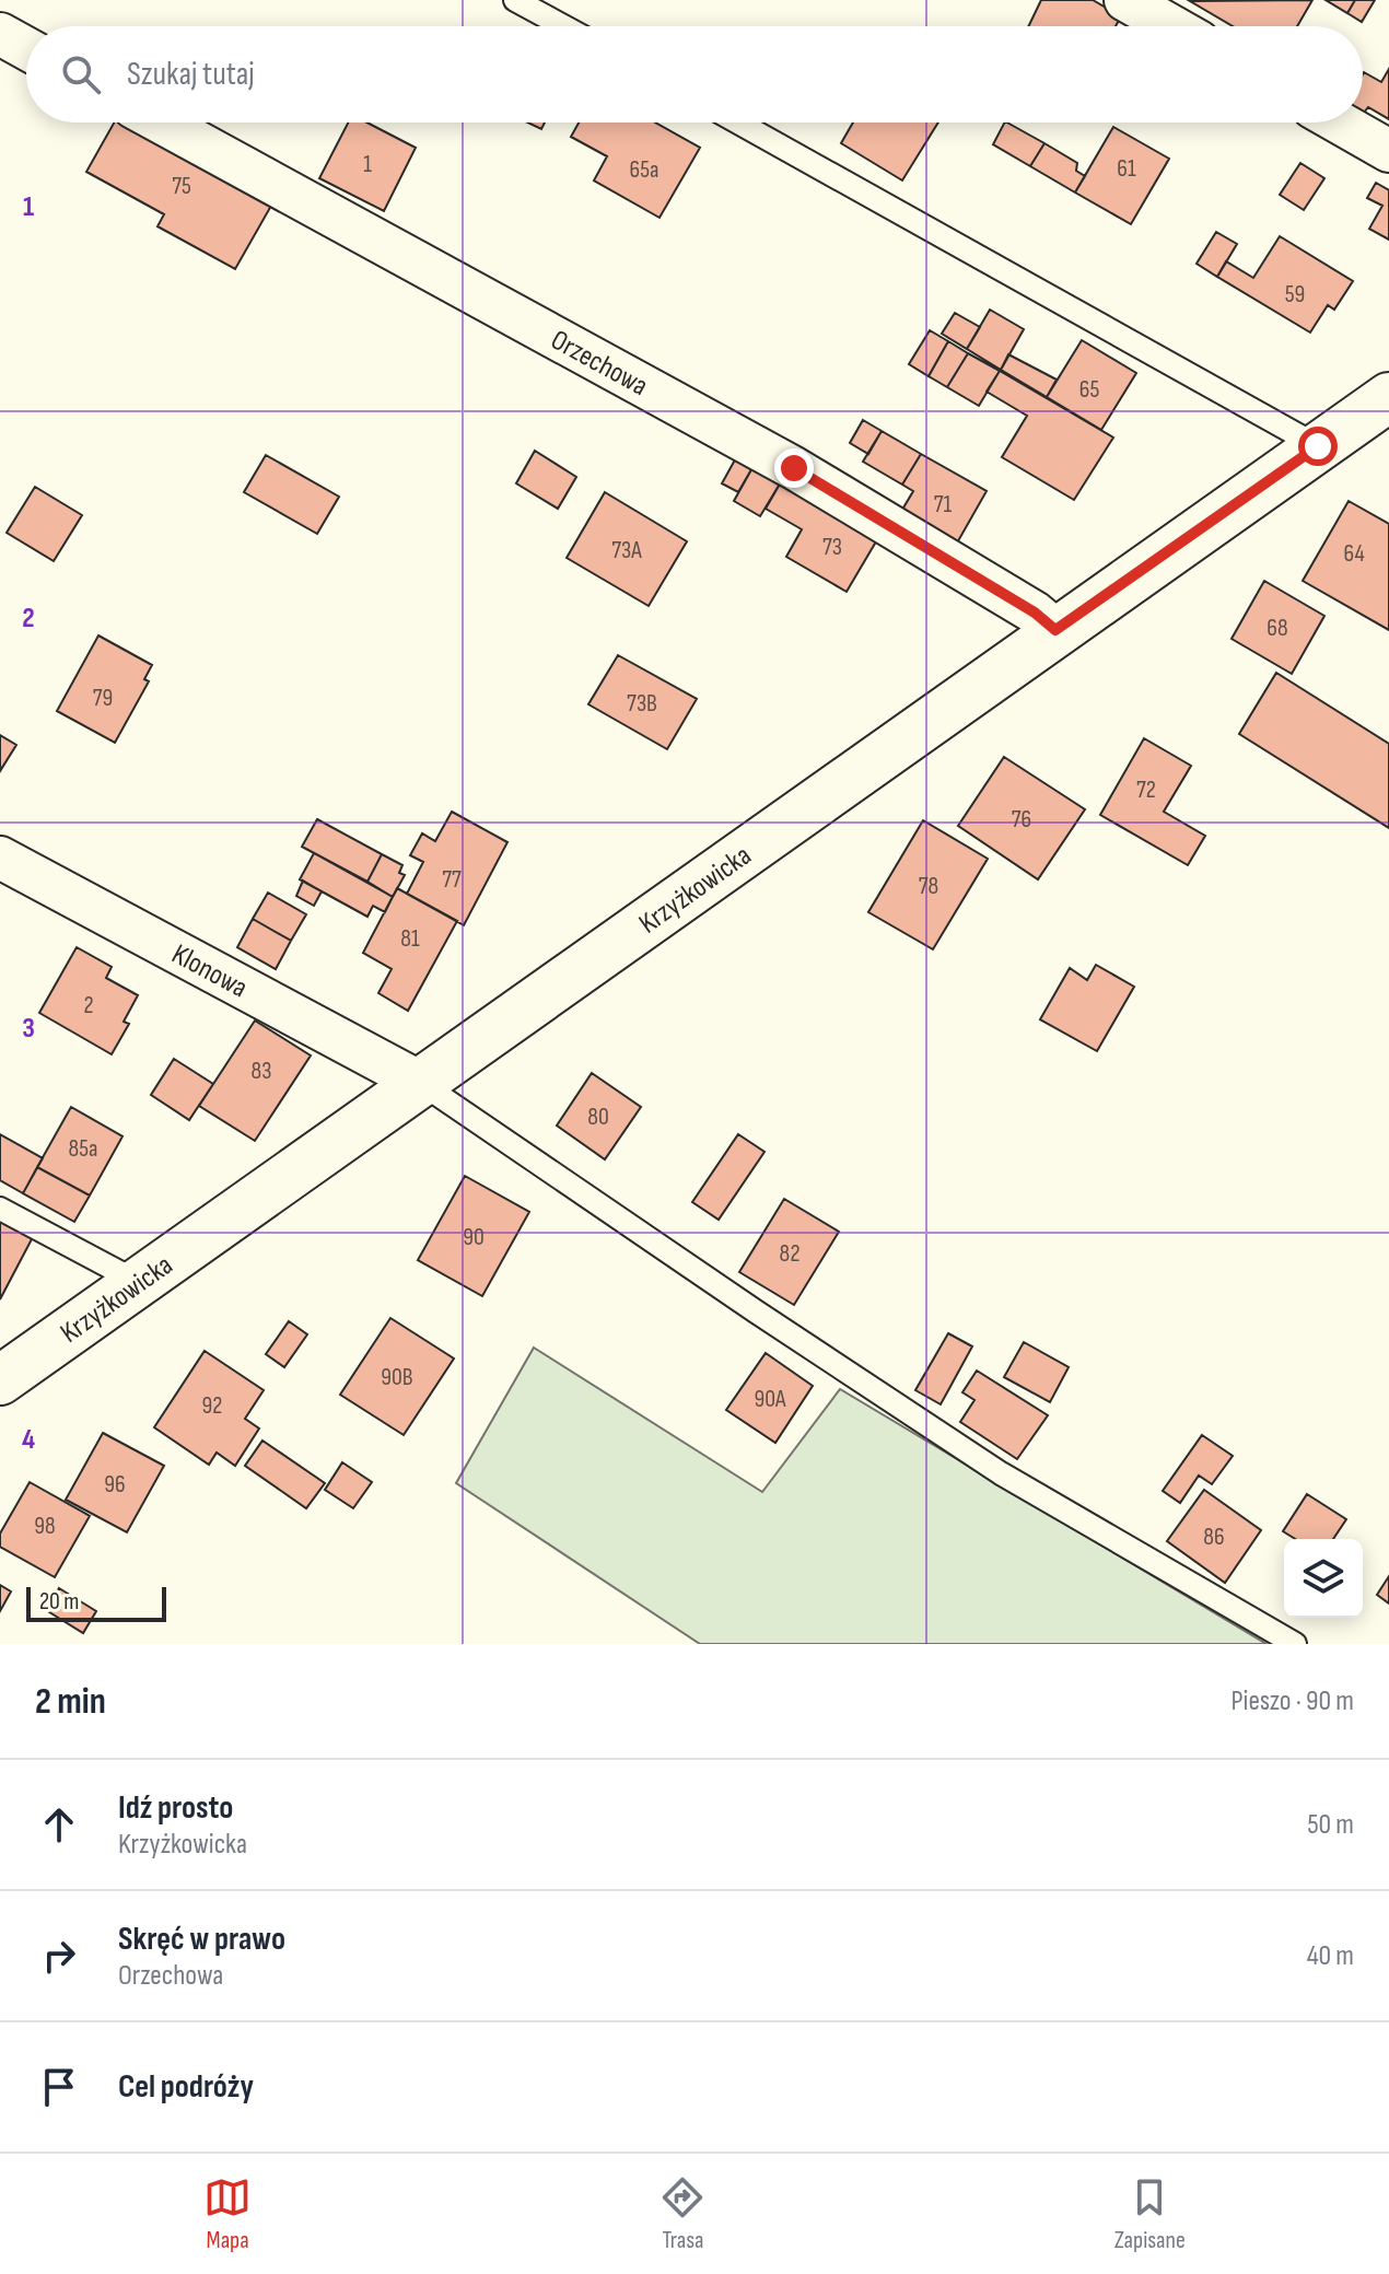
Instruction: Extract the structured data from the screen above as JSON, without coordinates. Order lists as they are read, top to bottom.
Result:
{
  "streets": {
    "street": ["Orzechowa", "Krzyżkowicka", "Klonowa"]
  },
  "crossings": [
    ["Orzechowa", "Krzyżkowicka"],
    ["Krzyżkowicka", "Klonowa"]
  ],
  "house_numbers": [
    "1",
    "61",
    "65a",
    "75",
    "59",
    "65",
    "71",
    "73",
    "73A",
    "64",
    "68",
    "79",
    "73B",
    "72",
    "76",
    "77",
    "78",
    "81",
    "2",
    "83",
    "80",
    "85a",
    "90",
    "82",
    "90B",
    "90A",
    "92",
    "96",
    "98",
    "86"
  ],
  "scale_bar": "20 m",
  "page": {
    "search": "Szukaj tutaj",
    "scale": "20 m",
    "heading": ["2 min", "Pieszo · 90 m"],
    "list": [
      ["Idź prosto", "Krzyżkowicka", "50 m"],
      ["Skręć w prawo", "Orzechowa", "40 m"],
      "Cel podróży"
    ],
    "nav": ["Mapa", "Trasa", "Zapisane"]
  },
  "grid": {
    "rows": [
      "1",
      "2",
      "3",
      "4"
    ]
  }
}
